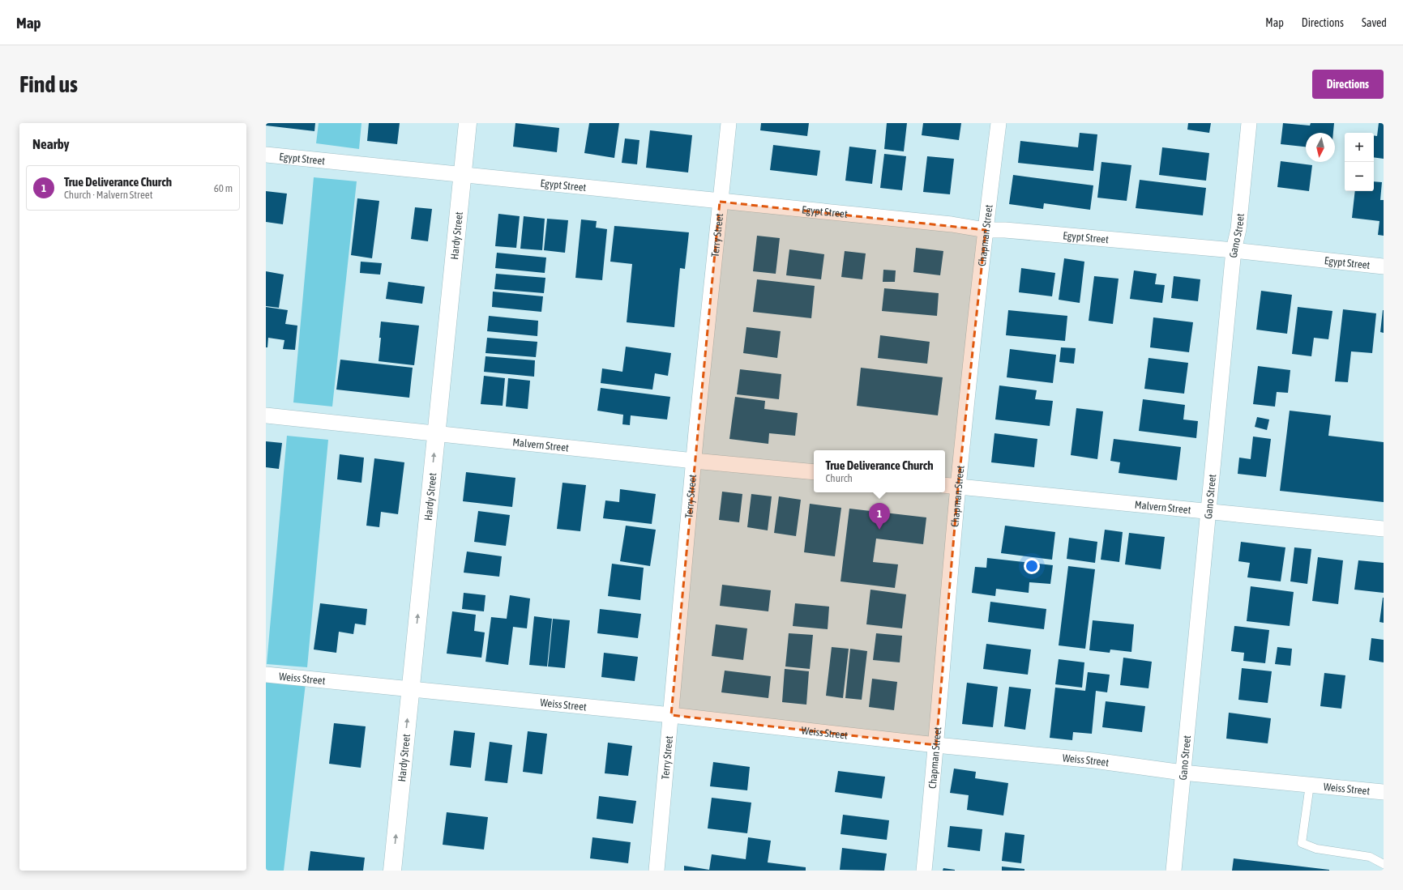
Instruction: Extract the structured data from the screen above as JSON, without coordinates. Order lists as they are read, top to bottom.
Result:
{
  "streets": {
    "main road": ["Hardy Street"],
    "street": [
      "Egypt Street",
      "Terry Street",
      "Chapman Street",
      "Gano Street",
      "Malvern Street",
      "Weiss Street"
    ]
  },
  "crossings": [
    ["Egypt Street", "Hardy Street"],
    ["Egypt Street", "Terry Street"],
    ["Egypt Street", "Chapman Street"],
    ["Egypt Street", "Gano Street"],
    ["Hardy Street", "Malvern Street"],
    ["Hardy Street", "Weiss Street"],
    ["Terry Street", "Malvern Street"],
    ["Terry Street", "Weiss Street"],
    ["Chapman Street", "Malvern Street"],
    ["Chapman Street", "Weiss Street"],
    ["Gano Street", "Malvern Street"],
    ["Gano Street", "Weiss Street"]
  ],
  "one_way": ["Hardy Street"],
  "north": "bottom",
  "page": {
    "header": "Map",
    "nav": ["Map", "Directions", "Saved"],
    "buttons": "Directions",
    "title": "Find us",
    "heading": "Nearby",
    "map_buttons": ["+", "−"],
    "list": [
      {
        "mark": "1",
        "name": "True Deliverance Church",
        "note": "Church · Malvern Street",
        "value": "60 m"
      }
    ],
    "popup": ["True Deliverance Church", "Church"],
    "pins": "1"
  }
}
